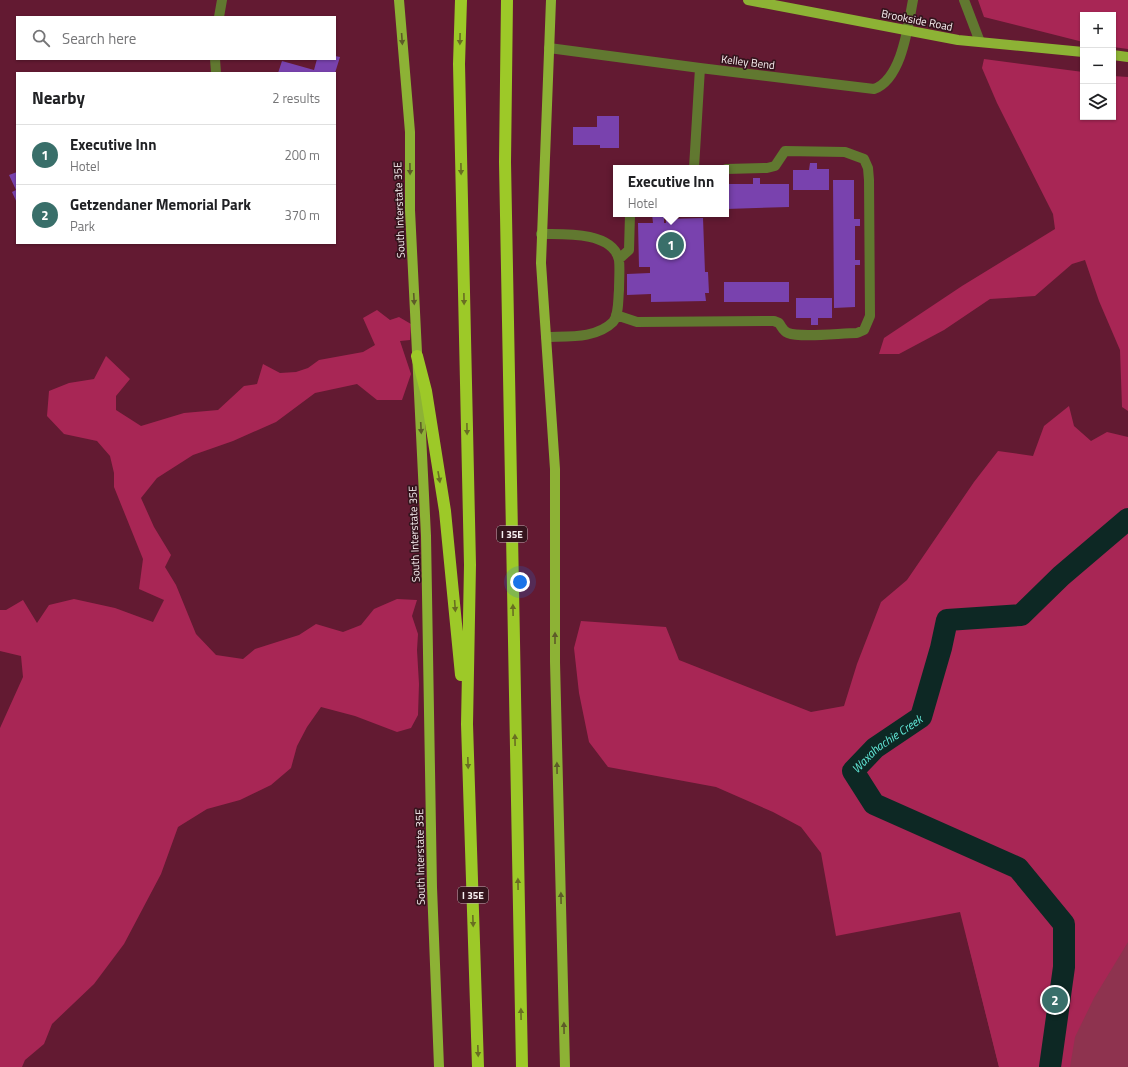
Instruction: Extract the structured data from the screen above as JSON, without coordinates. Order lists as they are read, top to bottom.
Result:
{
  "streets": {
    "highway": ["I 35E"],
    "main road": ["Brookside Road", "South Interstate 35E"],
    "street": ["Kelley Bend"]
  },
  "crossings": [
    ["Brookside Road", "Kelley Bend"]
  ],
  "one_way": ["South Interstate 35E"],
  "water": ["Waxahachie Creek"],
  "page": {
    "map_buttons": ["+", "−"],
    "search": "Search here",
    "heading": ["Nearby", "2 results"],
    "list": [
      {
        "mark": "1",
        "name": "Executive Inn",
        "note": "Hotel",
        "value": "200 m"
      },
      {
        "mark": "2",
        "name": "Getzendaner Memorial Park",
        "note": "Park",
        "value": "370 m"
      }
    ],
    "popup": ["Executive Inn", "Hotel"],
    "pins": ["1", "2"]
  }
}
